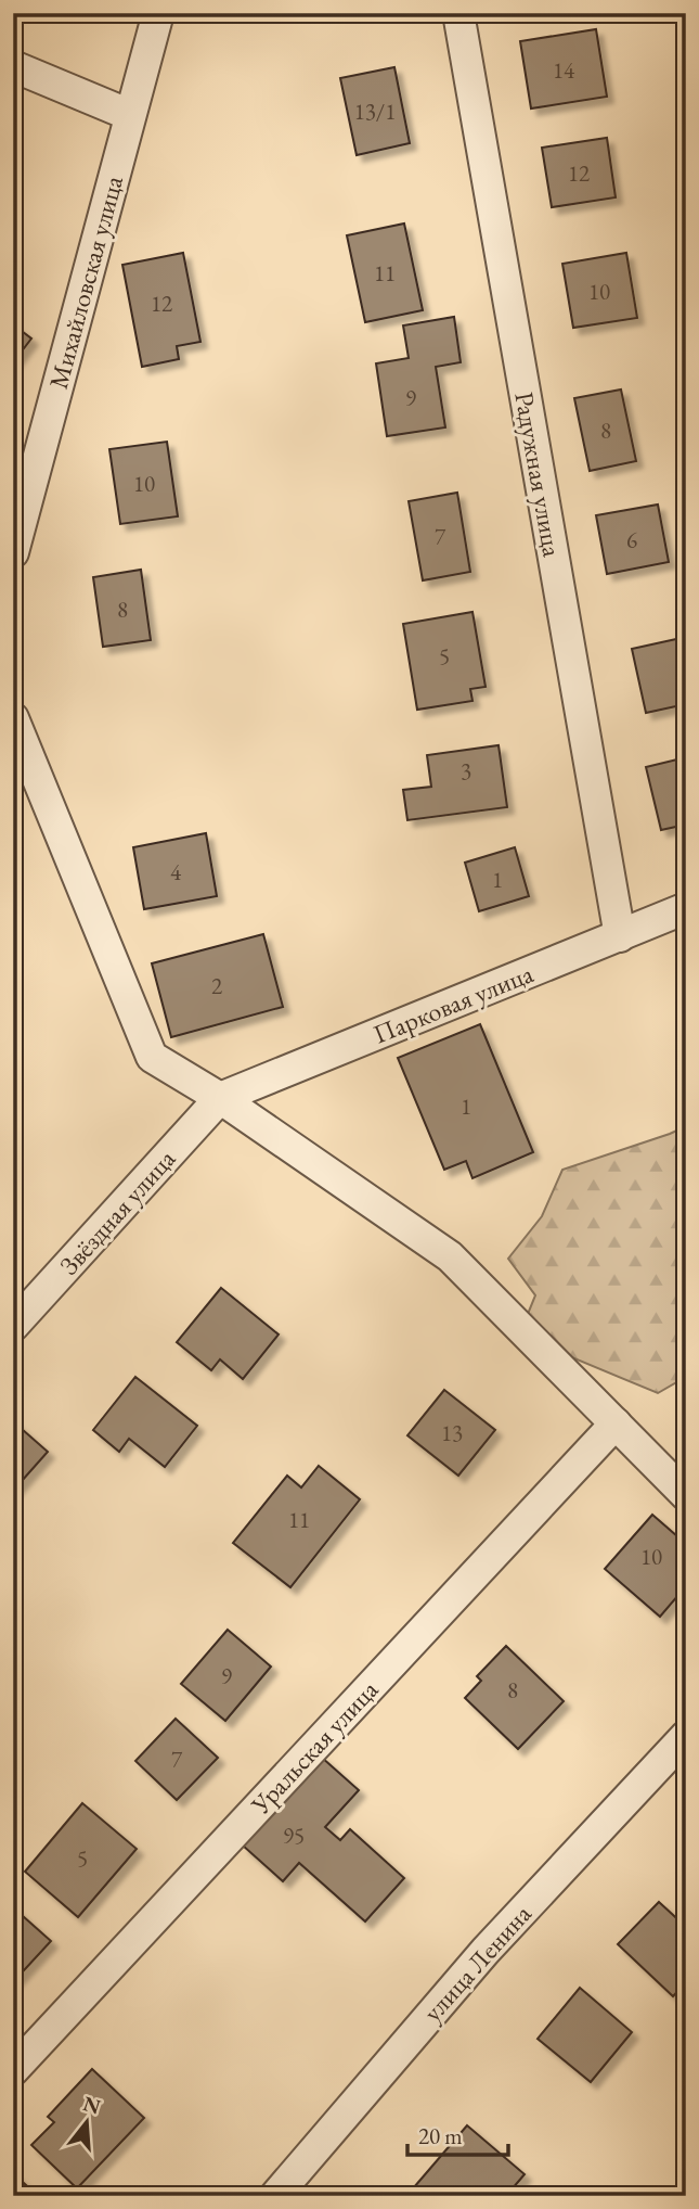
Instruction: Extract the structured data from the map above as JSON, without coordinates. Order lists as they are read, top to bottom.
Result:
{
  "streets": {
    "street": [
      "Михайловская улица",
      "Радужная улица",
      "Парковая улица",
      "Звёздная улица",
      "Уральская улица",
      "улица Ленина"
    ]
  },
  "crossings": [
    ["Радужная улица", "Парковая улица"],
    ["Парковая улица", "Звёздная улица"]
  ],
  "house_numbers": [
    "14",
    "13/1",
    "12",
    "11",
    "10",
    "12",
    "9",
    "8",
    "10",
    "7",
    "6",
    "8",
    "5",
    "3",
    "4",
    "1",
    "2",
    "1",
    "13",
    "11",
    "10",
    "9",
    "8",
    "7",
    "95",
    "5"
  ],
  "scale_bar": "20 m",
  "north": "top"
}
